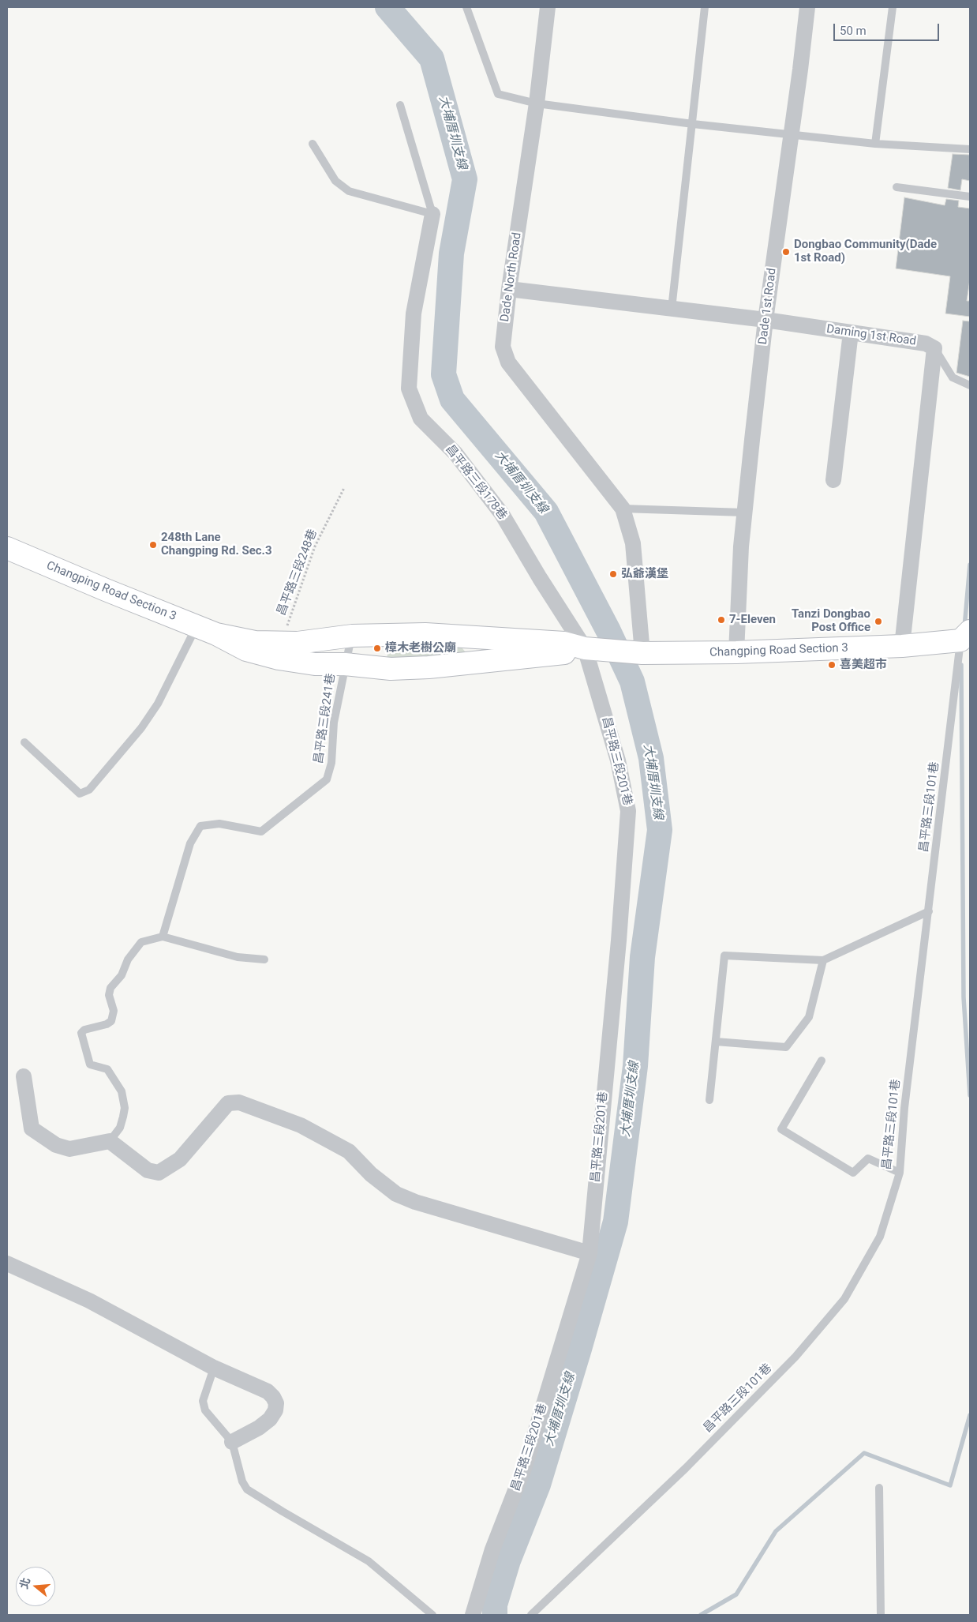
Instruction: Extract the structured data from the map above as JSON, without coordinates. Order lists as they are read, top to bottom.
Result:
{
  "streets": {
    "street": [
      "Dade North Road",
      "Dade 1st Road",
      "Daming 1st Road",
      "昌平路三段178巷",
      "Changping Road Section 3",
      "昌平路三段201巷"
    ],
    "lane": ["昌平路三段241巷", "昌平路三段101巷"],
    "path": ["昌平路三段248巷"]
  },
  "crossings": [
    ["Dade North Road", "Daming 1st Road"],
    ["Dade 1st Road", "Daming 1st Road"],
    ["Dade 1st Road", "Changping Road Section 3"],
    ["昌平路三段178巷", "Changping Road Section 3"],
    ["昌平路三段178巷", "昌平路三段201巷"],
    ["昌平路三段248巷", "Changping Road Section 3"],
    ["Changping Road Section 3", "昌平路三段241巷"],
    ["Changping Road Section 3", "昌平路三段201巷"],
    ["Changping Road Section 3", "昌平路三段101巷"]
  ],
  "water": ["大埔厝圳支線"],
  "places": [
    "Dongbao Community(Dade 1st Road)",
    "248th Lane Changping Rd. Sec.3",
    "弘爺漢堡",
    "7-Eleven",
    "Tanzi Dongbao Post Office",
    "樟木老樹公廟",
    "喜美超市"
  ],
  "scale_bar": "50 m",
  "north": "left"
}
